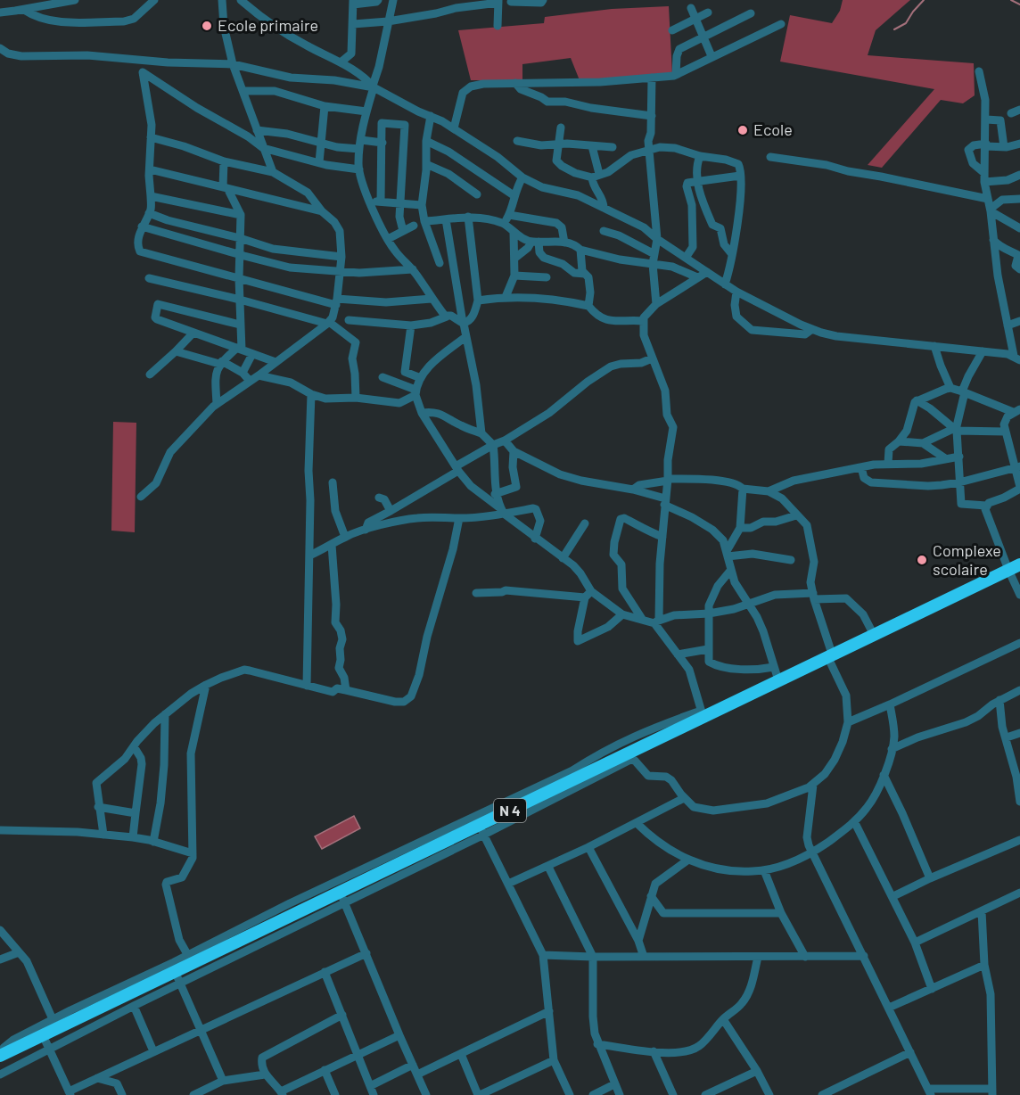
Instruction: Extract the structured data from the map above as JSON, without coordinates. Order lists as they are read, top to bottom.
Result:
{
  "streets": {
    "highway": ["N 4"]
  },
  "places": ["Ecole primaire", "Ecole", "Complexe scolaire"]
}
